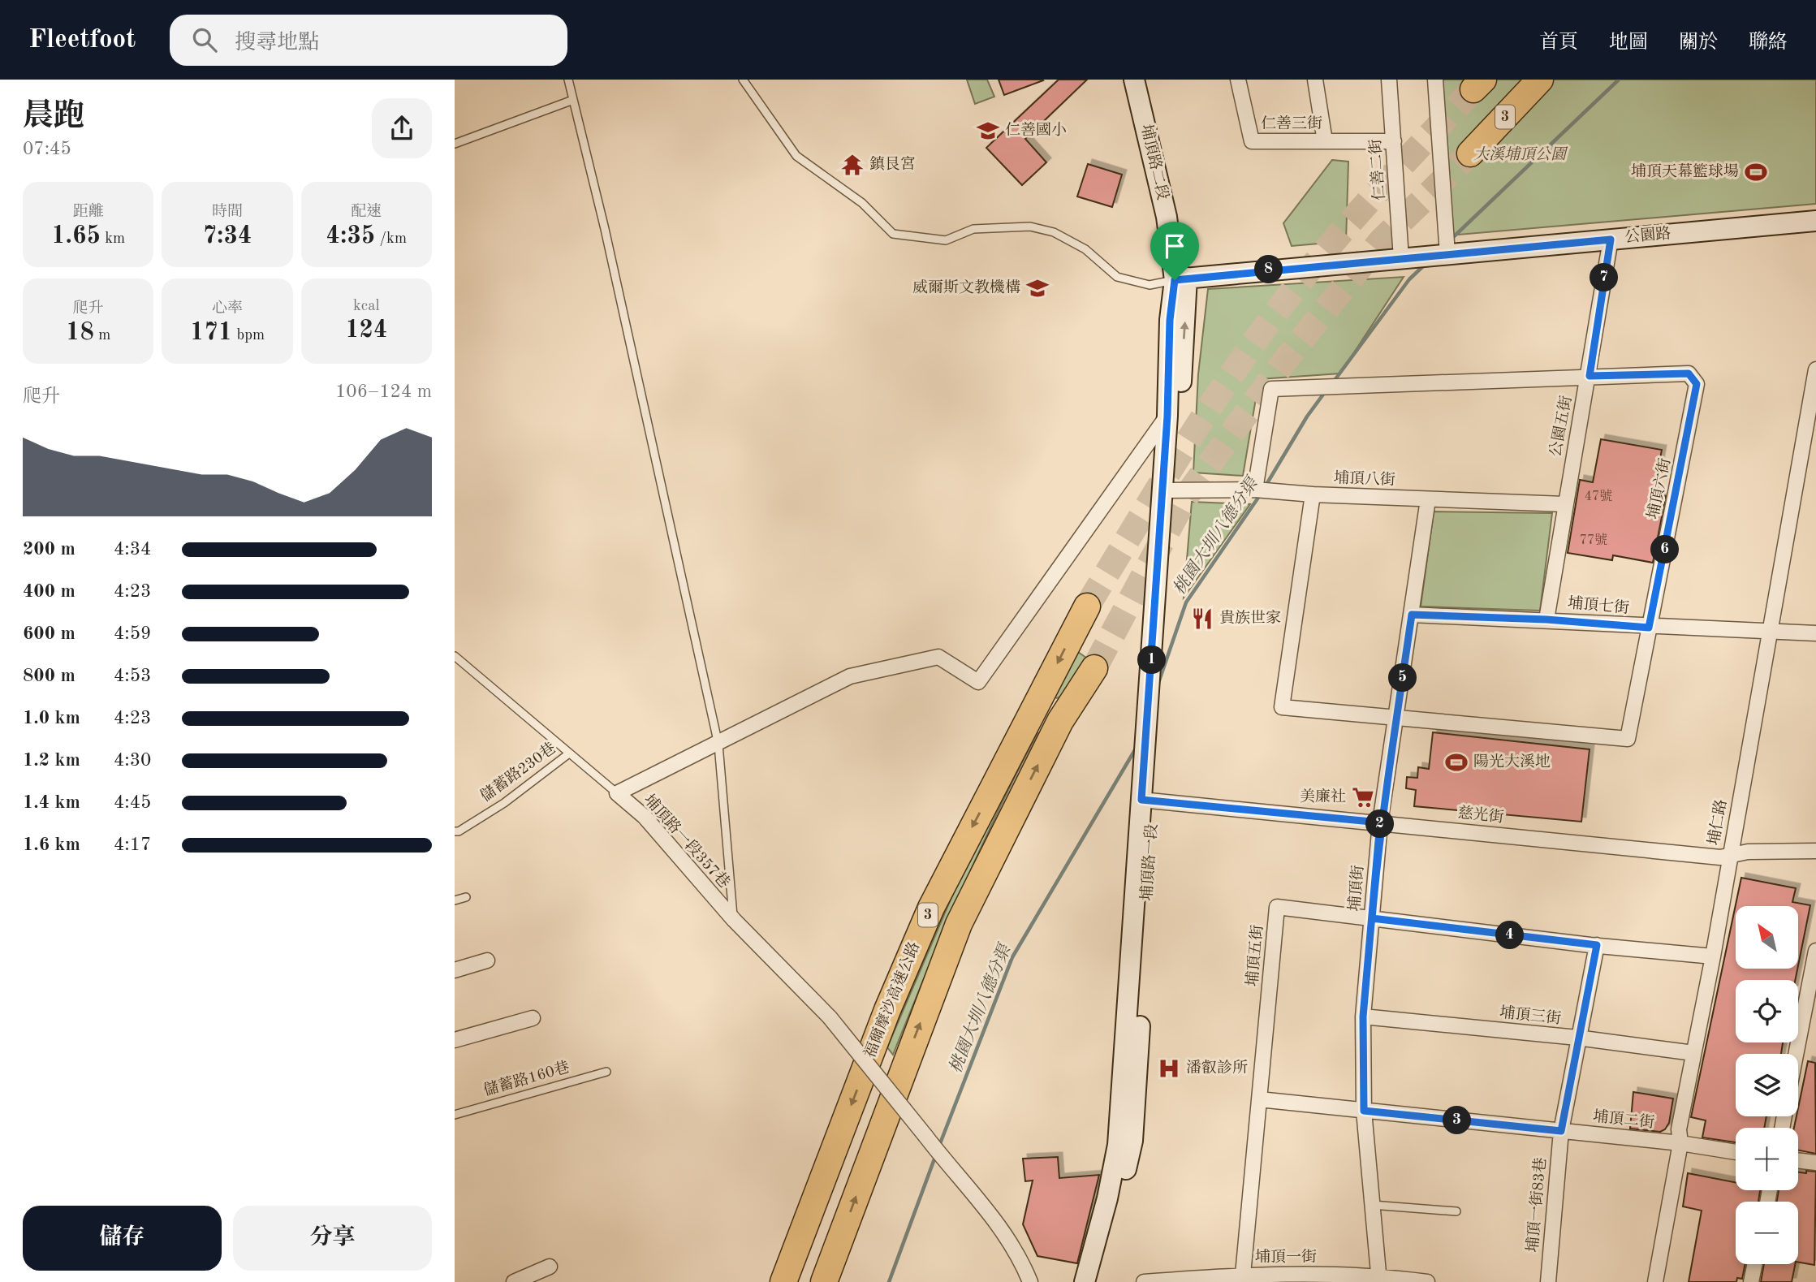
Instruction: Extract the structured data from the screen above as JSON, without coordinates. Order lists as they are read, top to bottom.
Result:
{
  "streets": {
    "highway": ["3", "福爾摩沙高速公路"],
    "street": [
      "仁善三街",
      "埔頂路二段",
      "仁善二街",
      "公園路",
      "公園五街",
      "埔頂八街",
      "埔頂六街",
      "埔頂七街",
      "慈光街",
      "埔仁路",
      "埔頂路一段357巷",
      "埔頂路一段",
      "埔頂街",
      "埔頂五街",
      "埔頂三街",
      "埔頂二街",
      "埔頂一街83巷",
      "埔頂一街"
    ],
    "lane": ["儲蓄路230巷", "儲蓄路160巷"]
  },
  "crossings": [
    ["仁善三街", "仁善二街"],
    ["埔頂路二段", "公園路"],
    ["埔頂路二段", "埔頂路一段"],
    ["仁善二街", "公園路"],
    ["公園路", "公園五街"],
    ["公園五街", "埔頂八街"],
    ["公園五街", "埔頂六街"],
    ["公園五街", "埔頂七街"],
    ["埔頂八街", "埔頂六街"],
    ["埔頂八街", "埔頂路一段"],
    ["埔頂八街", "埔頂街"],
    ["埔頂六街", "埔頂七街"],
    ["埔頂六街", "埔頂街"],
    ["埔頂七街", "埔仁路"],
    ["埔頂七街", "埔頂街"],
    ["儲蓄路230巷", "埔頂路一段357巷"],
    ["慈光街", "埔仁路"],
    ["慈光街", "埔頂路一段"],
    ["慈光街", "埔頂街"],
    ["埔仁路", "埔頂五街"],
    ["埔仁路", "埔頂三街"],
    ["埔仁路", "埔頂二街"],
    ["埔頂街", "埔頂五街"],
    ["埔頂街", "埔頂三街"],
    ["埔頂街", "埔頂二街"],
    ["埔頂街", "埔頂一街"],
    ["埔頂五街", "埔頂二街"],
    ["埔頂五街", "埔頂一街83巷"],
    ["埔頂五街", "埔頂一街"],
    ["埔頂三街", "埔頂一街83巷"],
    ["埔頂二街", "埔頂一街83巷"]
  ],
  "water": ["桃園大圳八德分渠"],
  "parks": ["大溪埔頂公園"],
  "places": {
    "school or university": ["仁善國小", "威爾斯文教機構"],
    "temple": ["鎮艮宮"],
    "sports": ["埔頂天幕籃球場", "陽光大溪地"],
    "restaurant": ["貴族世家"],
    "supermarket": ["美廉社"],
    "hospital": ["潘叡診所"]
  },
  "house_numbers": ["47號", "77號"],
  "north": "top left",
  "page": {
    "header": "Fleetfoot",
    "search": "搜尋地點",
    "nav": [
      "首頁",
      "地圖",
      "關於",
      "聯絡"
    ],
    "heading": ["晨跑", "07:45"],
    "stats": [
      ["距離", "1.65 km"],
      ["時間", "7:34"],
      ["配速", "4:35 /km"],
      ["爬升", "18 m"],
      ["心率", "171 bpm"],
      ["kcal", "124"]
    ],
    "pins": [
      "8",
      "7",
      "6",
      "1",
      "5",
      "2",
      "4",
      "3"
    ],
    "chart": ["爬升", "106–124 m"],
    "list": [
      {
        "name": "200 m",
        "note": "4:34"
      },
      {
        "name": "400 m",
        "note": "4:23"
      },
      {
        "name": "600 m",
        "note": "4:59"
      },
      {
        "name": "800 m",
        "note": "4:53"
      },
      {
        "name": "1.0 km",
        "note": "4:23"
      },
      {
        "name": "1.2 km",
        "note": "4:30"
      },
      {
        "name": "1.4 km",
        "note": "4:45"
      },
      {
        "name": "1.6 km",
        "note": "4:17"
      }
    ],
    "map_buttons": ["+", "−"],
    "buttons": ["儲存", "分享"]
  }
}
